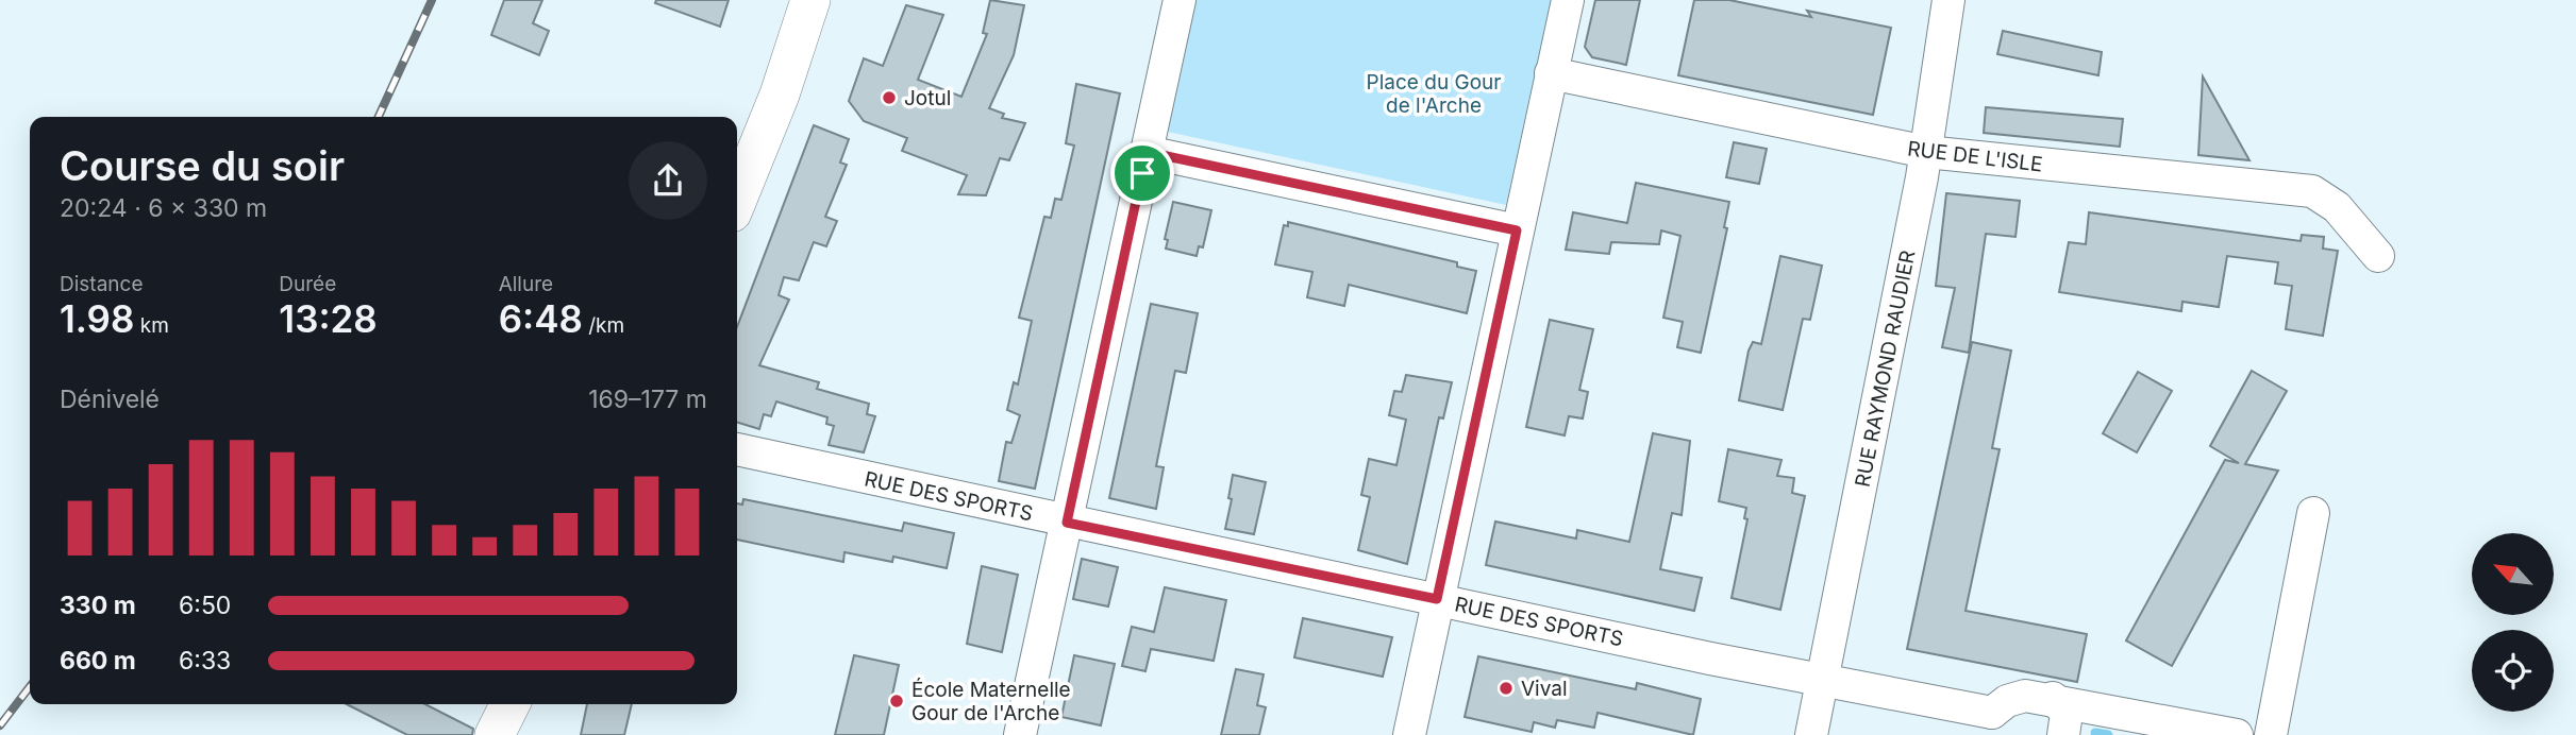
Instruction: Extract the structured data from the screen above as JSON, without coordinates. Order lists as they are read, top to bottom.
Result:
{
  "streets": {
    "street": ["RUE DE L'ISLE", "RUE RAYMOND RAUDIER", "RUE DES SPORTS"]
  },
  "crossings": [
    ["RUE DE L'ISLE", "RUE RAYMOND RAUDIER"],
    ["RUE RAYMOND RAUDIER", "RUE DES SPORTS"]
  ],
  "parks": ["Place du Gour de l'Arche"],
  "places": ["Jotul", "Vival", "École Maternelle Gour de l'Arche"],
  "north": "top left",
  "page": {
    "heading": ["Course du soir", "20:24 · 6 × 330 m"],
    "stats": [
      ["Distance", "1.98 km"],
      ["Durée", "13:28"],
      ["Allure", "6:48 /km"]
    ],
    "chart": ["Dénivelé", "169–177 m"],
    "list": [
      {
        "name": "330 m",
        "note": "6:50"
      },
      {
        "name": "660 m",
        "note": "6:33"
      }
    ]
  }
}
